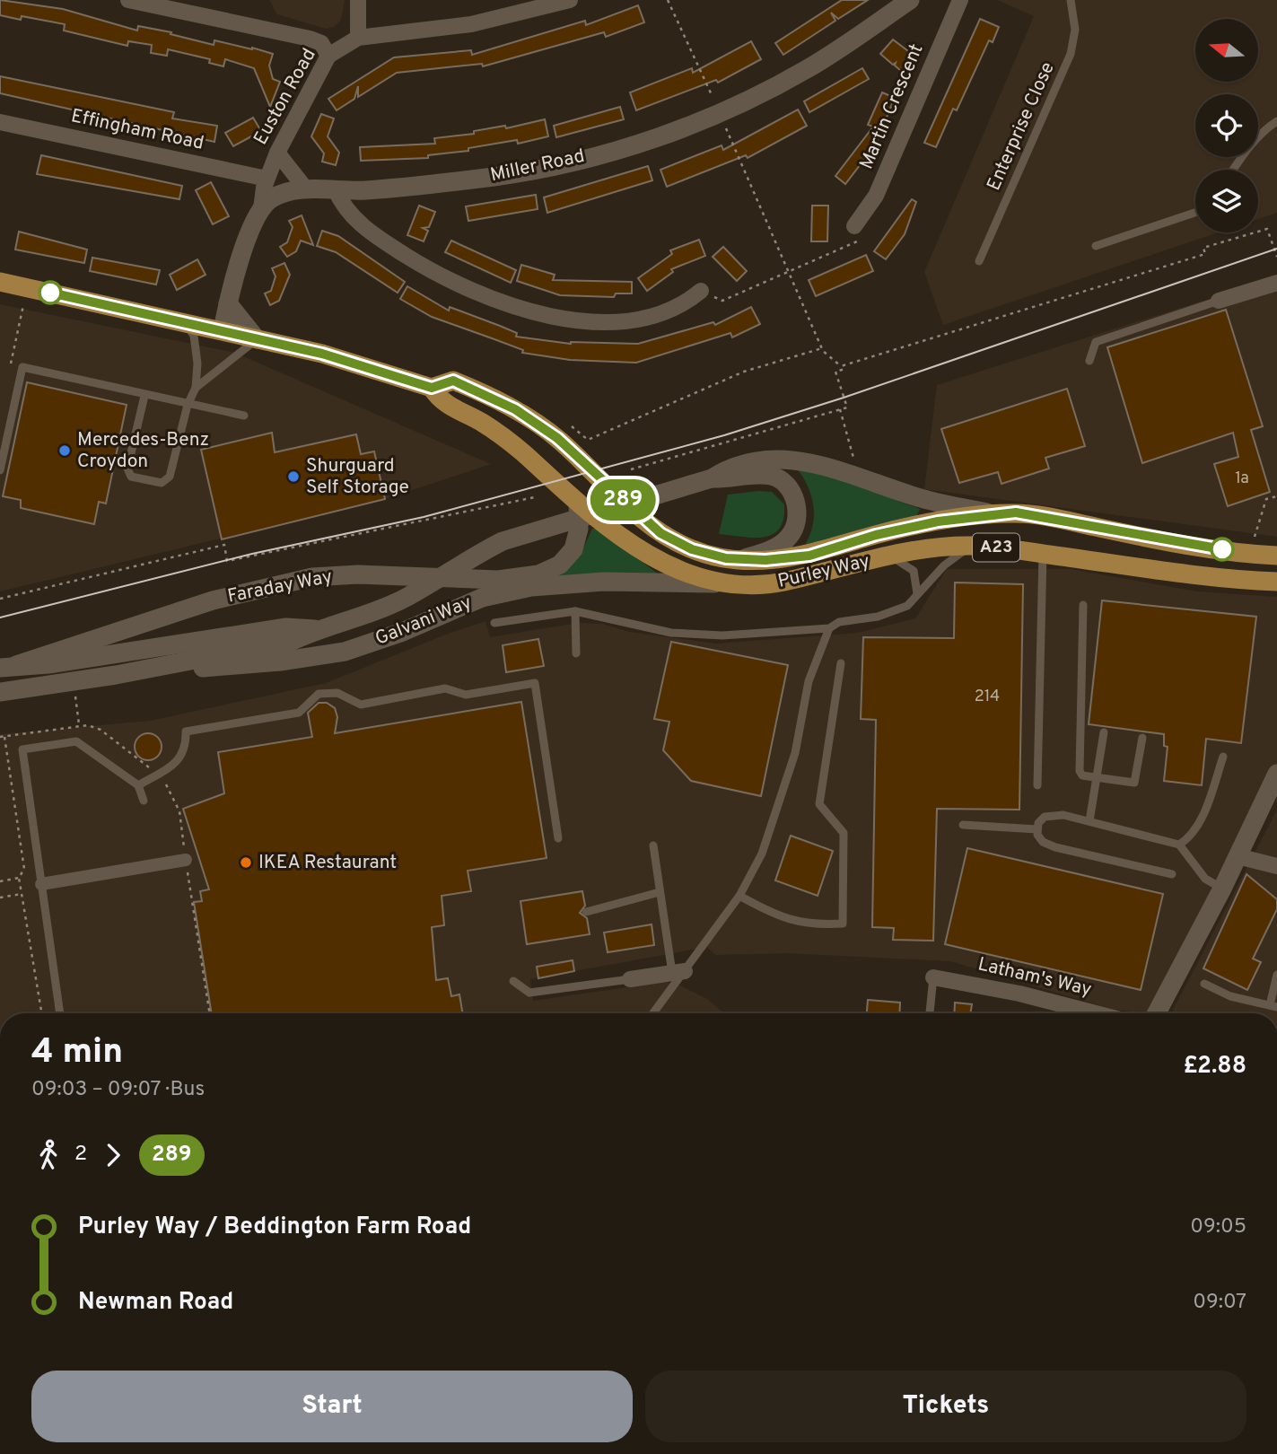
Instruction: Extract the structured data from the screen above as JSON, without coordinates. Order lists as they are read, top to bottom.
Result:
{
  "streets": {
    "highway": ["A23", "Purley Way"],
    "street": [
      "Euston Road",
      "Martin Crescent",
      "Effingham Road",
      "Miller Road",
      "Faraday Way",
      "Galvani Way",
      "Latham's Way"
    ],
    "lane": ["Enterprise Close"]
  },
  "crossings": [
    ["Euston Road", "Effingham Road"],
    ["Euston Road", "Miller Road"],
    ["Purley Way", "Faraday Way"],
    ["Purley Way", "Galvani Way"]
  ],
  "places": ["Mercedes-Benz Croydon", "Shurguard Self Storage", "IKEA Restaurant"],
  "lines": ["bus line 289"],
  "house_numbers": ["1a", "214"],
  "north": "left",
  "page": {
    "on_map": "289",
    "heading": ["4 min", "09:03 – 09:07 · Bus", "£2.88"],
    "legs": ["2", "289"],
    "list": [
      {
        "name": "Purley Way / Beddington Farm Road",
        "value": "09:05"
      },
      {
        "name": "Newman Road",
        "value": "09:07"
      }
    ],
    "buttons": ["Start", "Tickets"]
  }
}
